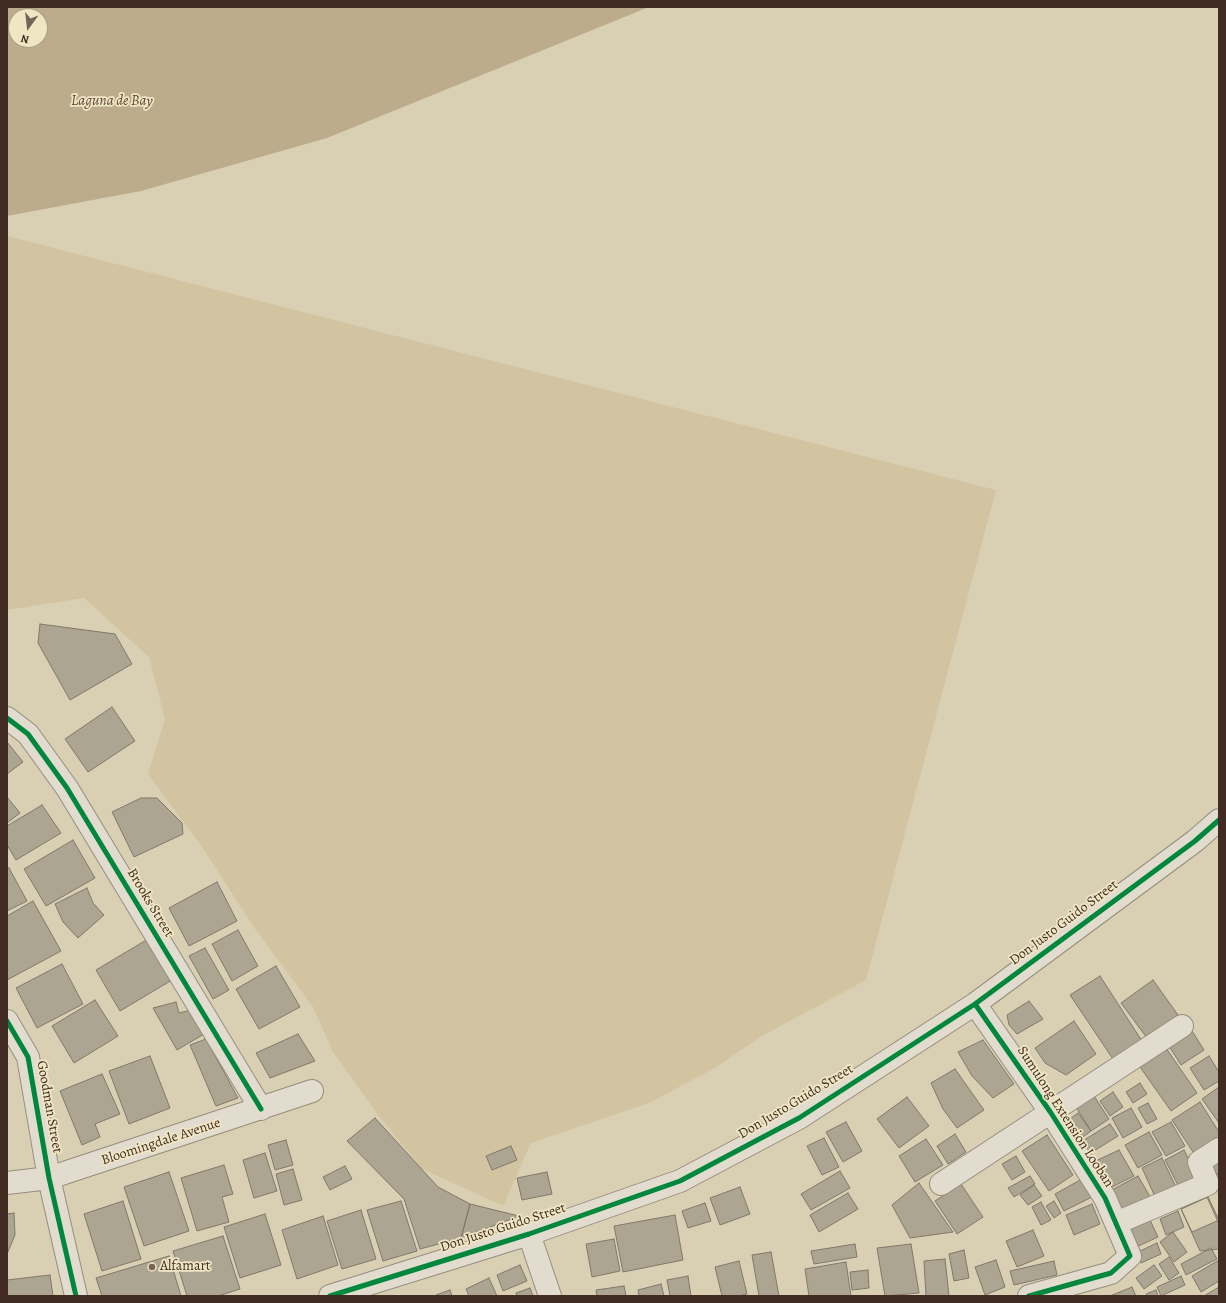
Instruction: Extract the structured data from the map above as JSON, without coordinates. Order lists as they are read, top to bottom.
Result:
{
  "streets": {
    "street": [
      "Brooks Street",
      "Don Justo Guido Street",
      "Goodman Street",
      "Sumulong Extension Looban",
      "Bloomingdale Avenue"
    ]
  },
  "crossings": [
    ["Brooks Street", "Bloomingdale Avenue"],
    ["Don Justo Guido Street", "Sumulong Extension Looban"],
    ["Goodman Street", "Bloomingdale Avenue"]
  ],
  "water": ["Laguna de Bay"],
  "places": ["Alfamart"],
  "north": "bottom"
}
